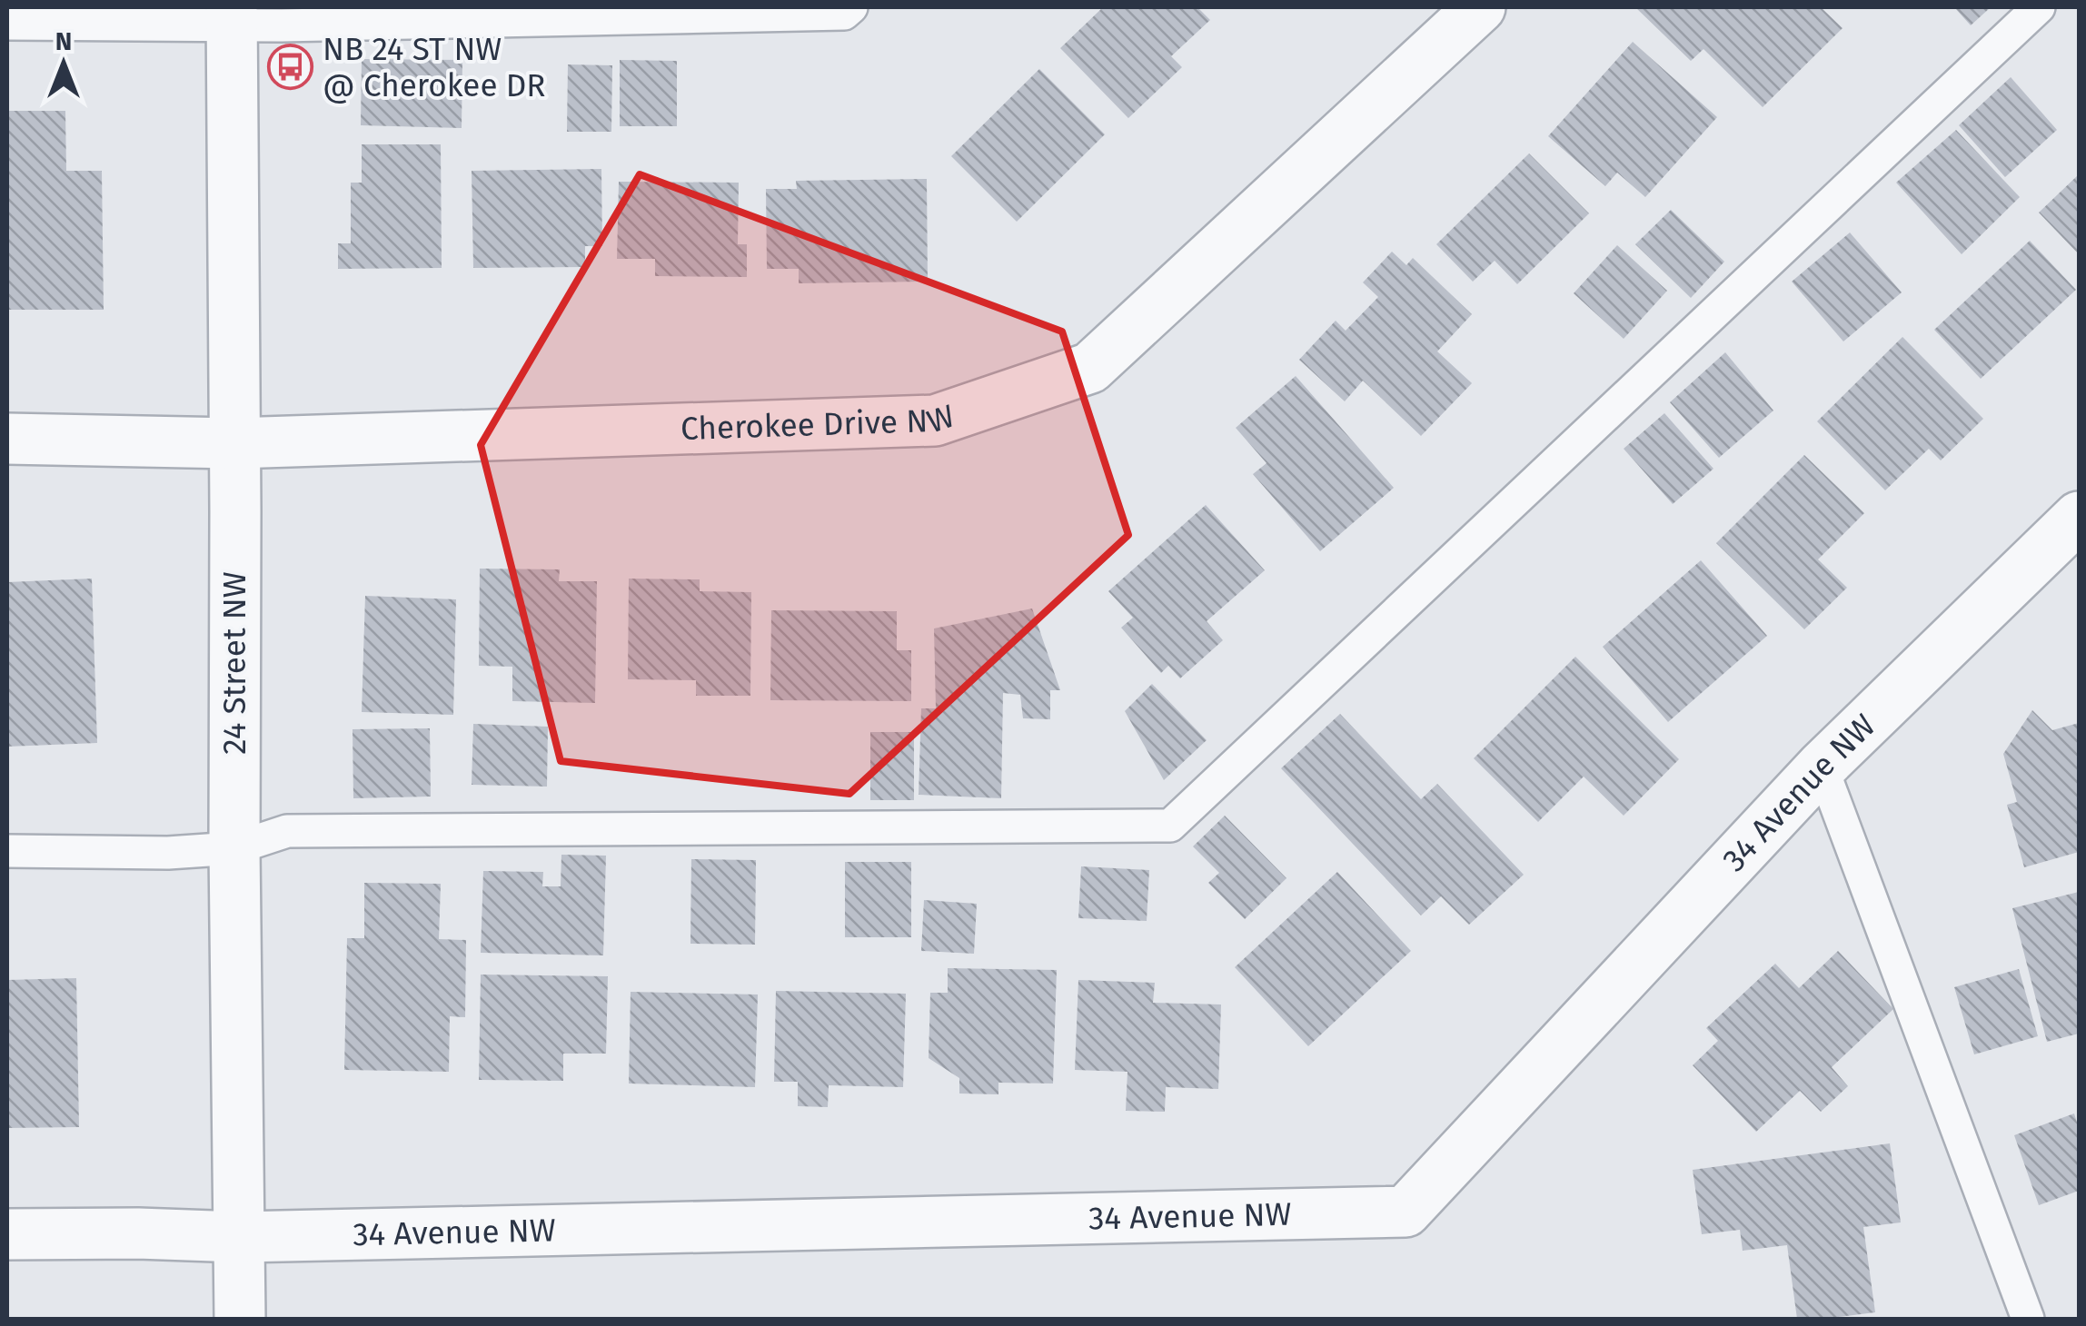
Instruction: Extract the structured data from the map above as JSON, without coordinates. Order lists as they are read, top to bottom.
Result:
{
  "streets": {
    "street": ["Cherokee Drive NW", "24 Street NW", "34 Avenue NW"]
  },
  "crossings": [
    ["Cherokee Drive NW", "24 Street NW"],
    ["24 Street NW", "34 Avenue NW"]
  ],
  "places": {
    "bus stop": ["NB 24 ST NW @ Cherokee DR"]
  },
  "north": "top"
}
